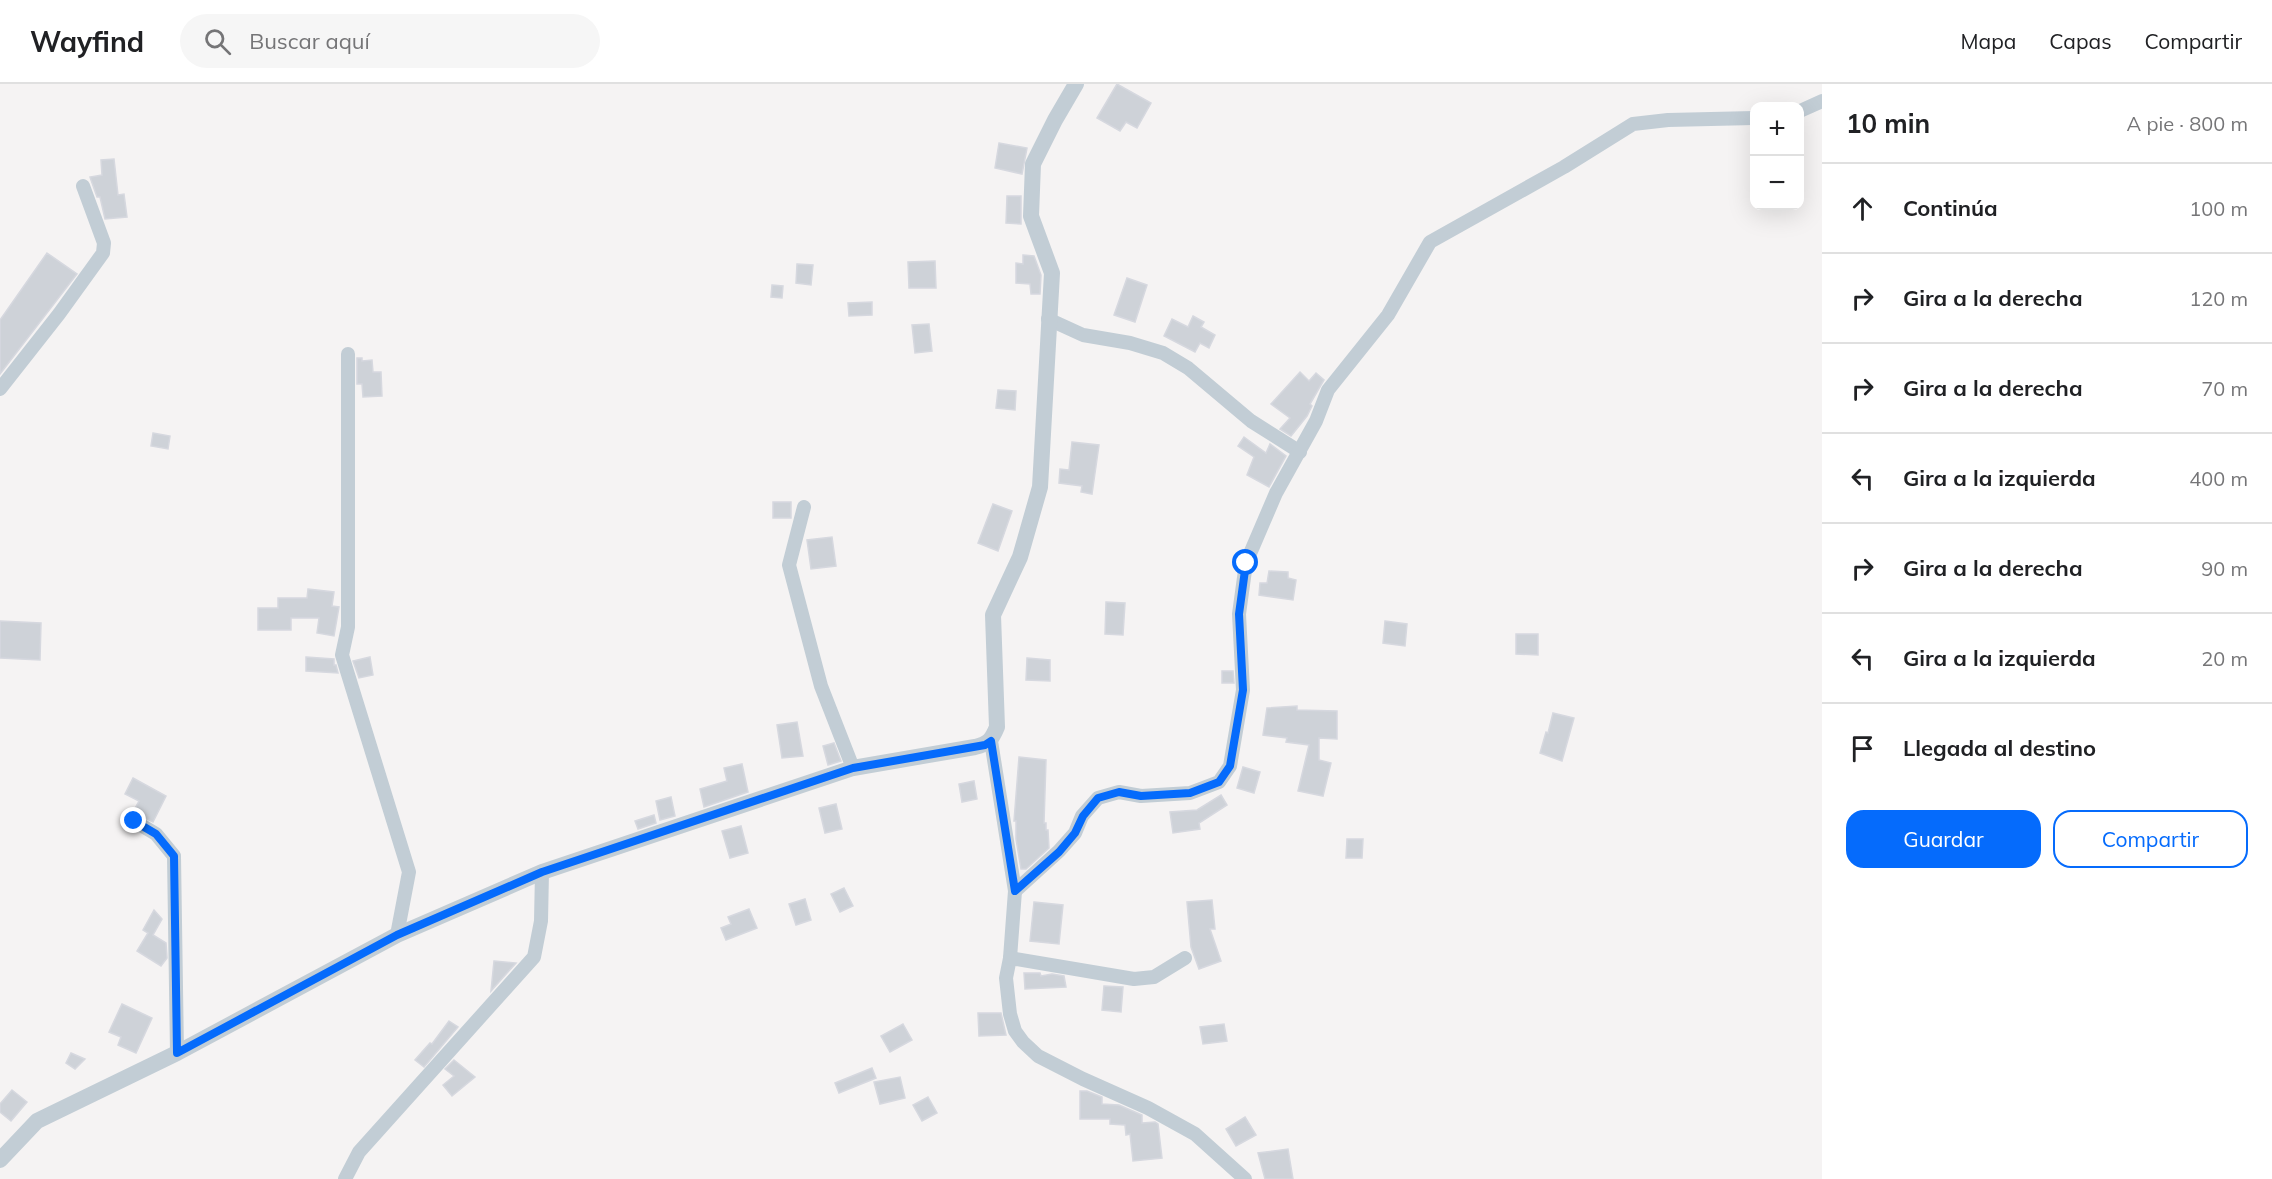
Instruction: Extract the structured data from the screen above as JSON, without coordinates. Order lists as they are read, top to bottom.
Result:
{
  "page": {
    "header": "Wayfind",
    "search": "Buscar aquí",
    "nav": ["Mapa", "Capas", "Compartir"],
    "heading": ["10 min", "A pie · 800 m"],
    "map_buttons": ["+", "−"],
    "list": [
      ["Continúa", "100 m"],
      ["Gira a la derecha", "120 m"],
      ["Gira a la derecha", "70 m"],
      ["Gira a la izquierda", "400 m"],
      ["Gira a la derecha", "90 m"],
      ["Gira a la izquierda", "20 m"],
      "Llegada al destino"
    ],
    "buttons": ["Guardar", "Compartir"]
  }
}
